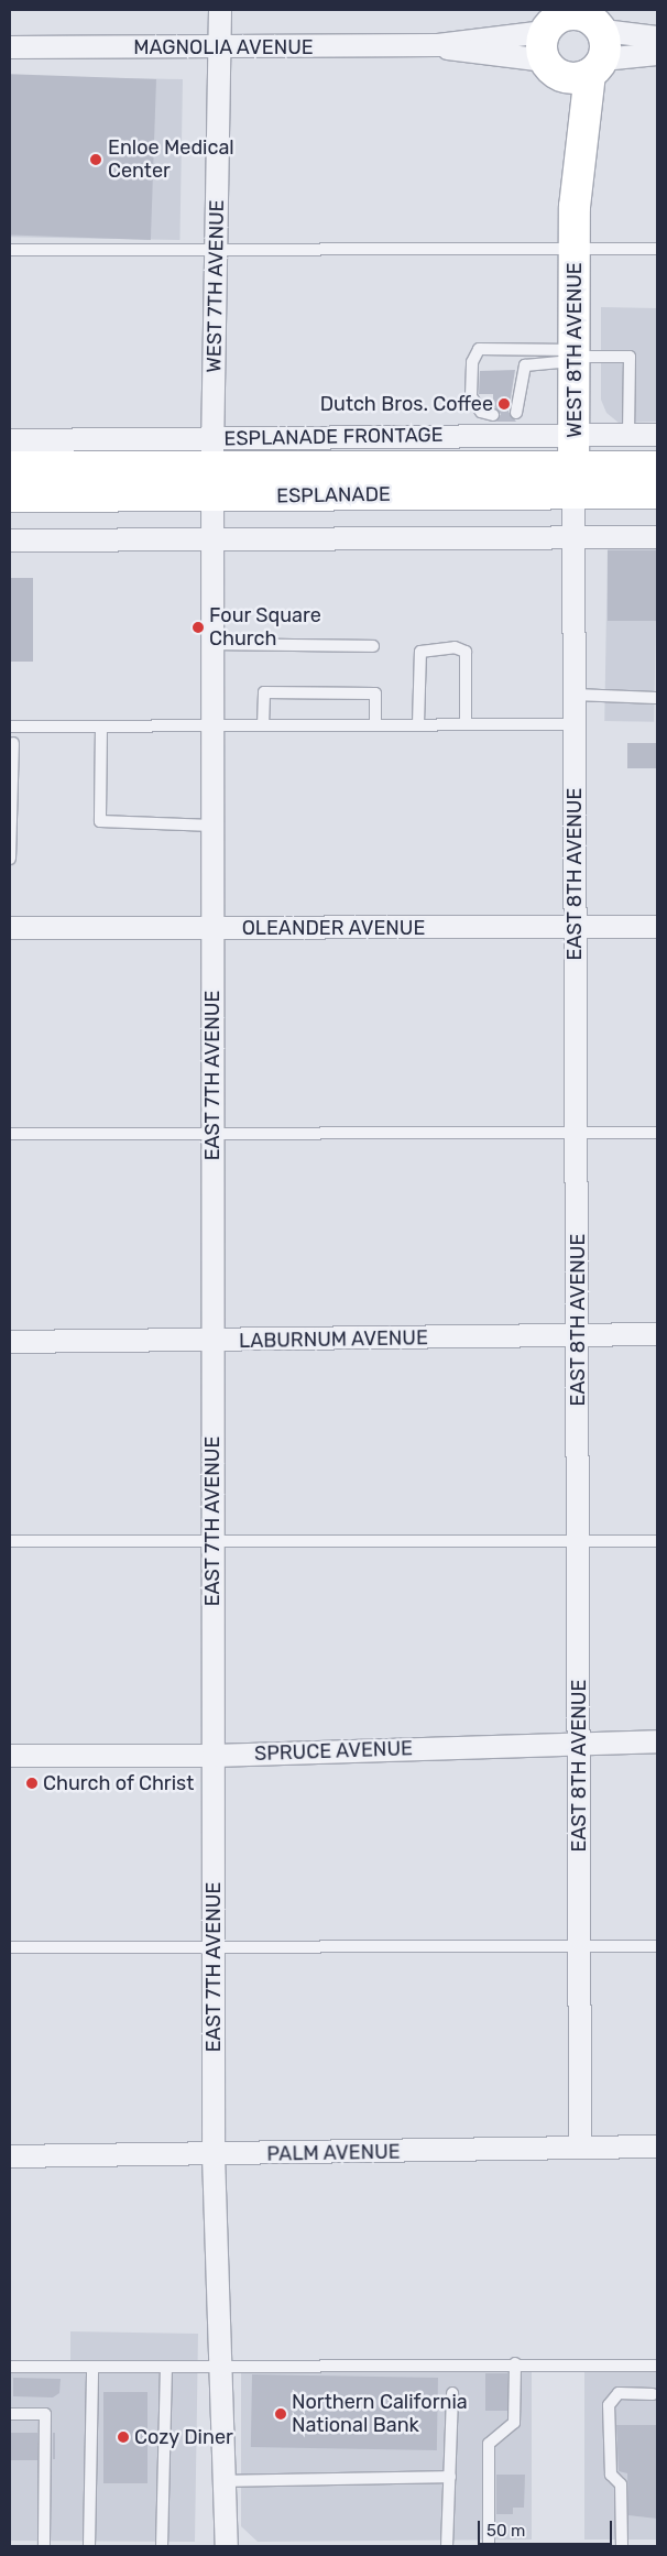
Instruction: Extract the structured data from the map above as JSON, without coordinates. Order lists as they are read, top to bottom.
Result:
{
  "streets": {
    "main road": ["WEST 8TH AVENUE", "ESPLANADE"],
    "street": [
      "MAGNOLIA AVENUE",
      "WEST 7TH AVENUE",
      "ESPLANADE FRONTAGE",
      "EAST 8TH AVENUE",
      "OLEANDER AVENUE",
      "EAST 7TH AVENUE",
      "LABURNUM AVENUE",
      "SPRUCE AVENUE",
      "PALM AVENUE"
    ]
  },
  "crossings": [
    ["MAGNOLIA AVENUE", "WEST 7TH AVENUE"],
    ["MAGNOLIA AVENUE", "WEST 8TH AVENUE"],
    ["WEST 7TH AVENUE", "ESPLANADE FRONTAGE"],
    ["WEST 7TH AVENUE", "ESPLANADE"],
    ["WEST 7TH AVENUE", "EAST 7TH AVENUE"],
    ["WEST 8TH AVENUE", "ESPLANADE FRONTAGE"],
    ["WEST 8TH AVENUE", "ESPLANADE"],
    ["WEST 8TH AVENUE", "EAST 8TH AVENUE"],
    ["ESPLANADE FRONTAGE", "ESPLANADE"],
    ["ESPLANADE", "EAST 8TH AVENUE"],
    ["ESPLANADE", "EAST 7TH AVENUE"],
    ["EAST 8TH AVENUE", "OLEANDER AVENUE"],
    ["EAST 8TH AVENUE", "LABURNUM AVENUE"],
    ["EAST 8TH AVENUE", "SPRUCE AVENUE"],
    ["EAST 8TH AVENUE", "PALM AVENUE"],
    ["OLEANDER AVENUE", "EAST 7TH AVENUE"],
    ["EAST 7TH AVENUE", "LABURNUM AVENUE"],
    ["EAST 7TH AVENUE", "SPRUCE AVENUE"],
    ["EAST 7TH AVENUE", "PALM AVENUE"]
  ],
  "places": [
    "Enloe Medical Center",
    "Dutch Bros. Coffee",
    "Four Square Church",
    "Church of Christ",
    "Northern California National Bank",
    "Cozy Diner"
  ],
  "scale_bar": "50 m"
}
